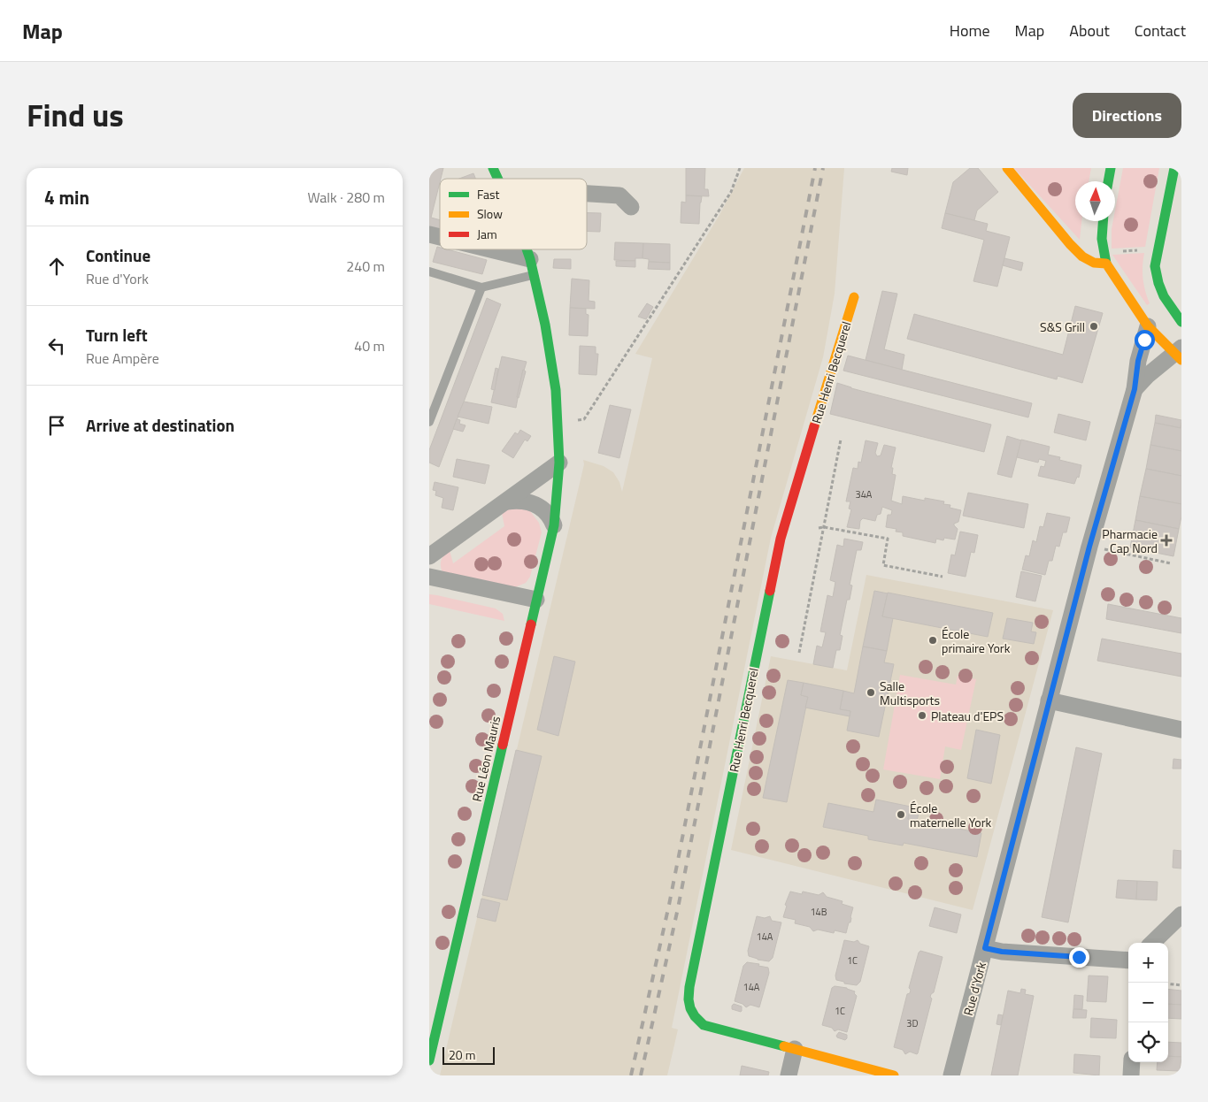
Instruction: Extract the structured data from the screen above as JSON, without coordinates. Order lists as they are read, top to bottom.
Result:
{
  "streets": {
    "main road": ["Rue Henri Becquerel", "Rue Léon Mauris"],
    "street": ["Rue d'York"]
  },
  "places": {
    "other": [
      "S&S Grill",
      "École primaire York",
      "Salle Multisports",
      "Plateau d'EPS",
      "École maternelle York"
    ],
    "health": ["Pharmacie Cap Nord"]
  },
  "house_numbers": [
    "34A",
    "14B",
    "14A",
    "1C",
    "14A",
    "1C",
    "3D"
  ],
  "legend": ["Fast", "Slow", "Jam"],
  "scale_bar": "20 m",
  "north": "top",
  "page": {
    "header": "Map",
    "nav": [
      "Home",
      "Map",
      "About",
      "Contact"
    ],
    "title": "Find us",
    "buttons": "Directions",
    "heading": ["4 min", "Walk · 280 m"],
    "list": [
      ["Continue", "Rue d'York", "240 m"],
      ["Turn left", "Rue Ampère", "40 m"],
      "Arrive at destination"
    ],
    "map_buttons": ["+", "−"],
    "scale": "20 m"
  }
}
